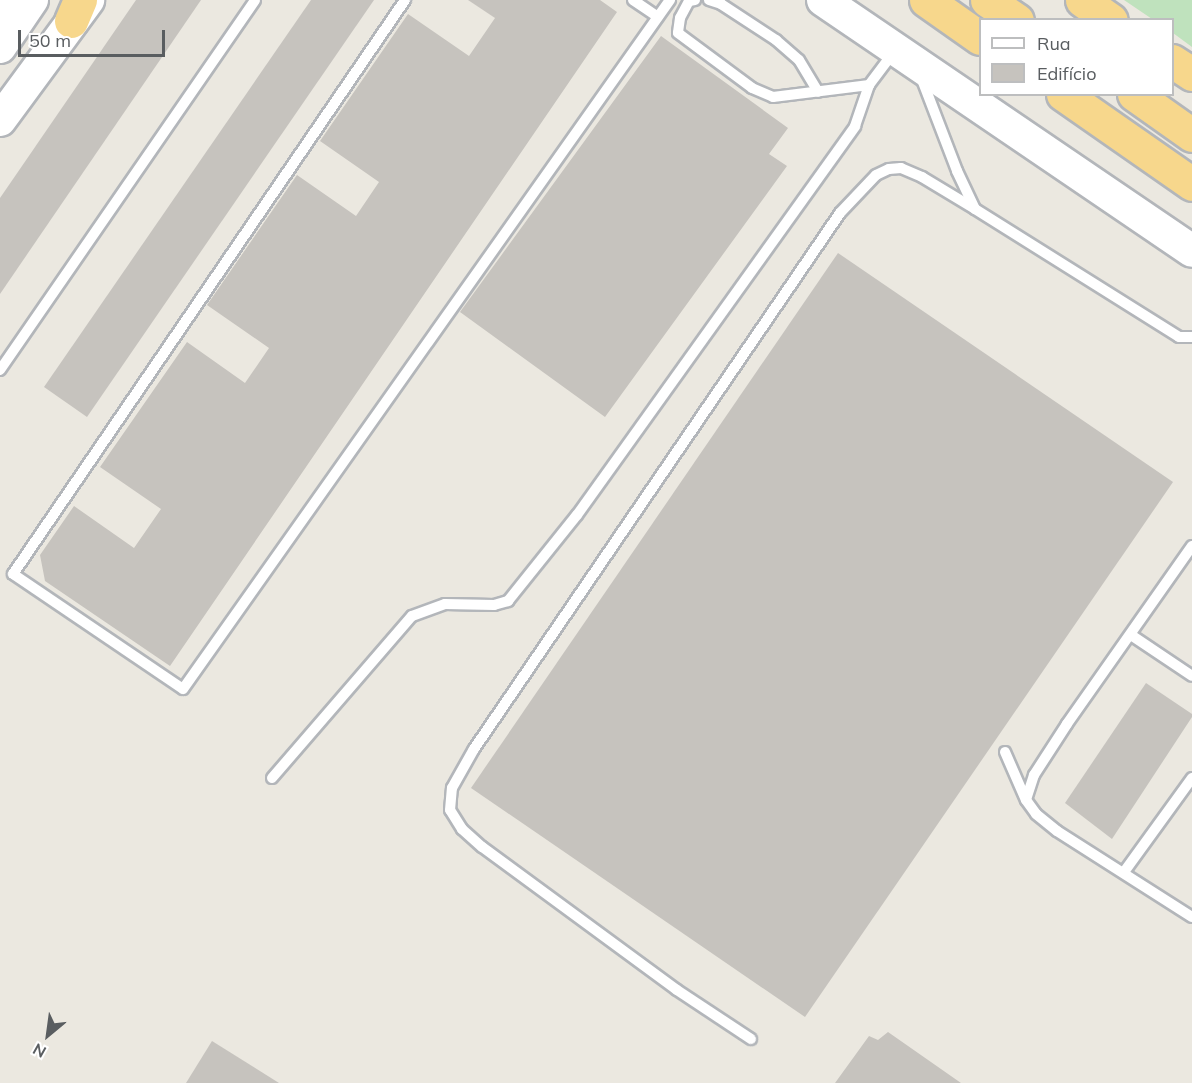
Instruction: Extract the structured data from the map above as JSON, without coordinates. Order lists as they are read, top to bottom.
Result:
{
  "legend": ["Rua", "Edifício"],
  "scale_bar": "50 m",
  "north": "bottom left"
}
